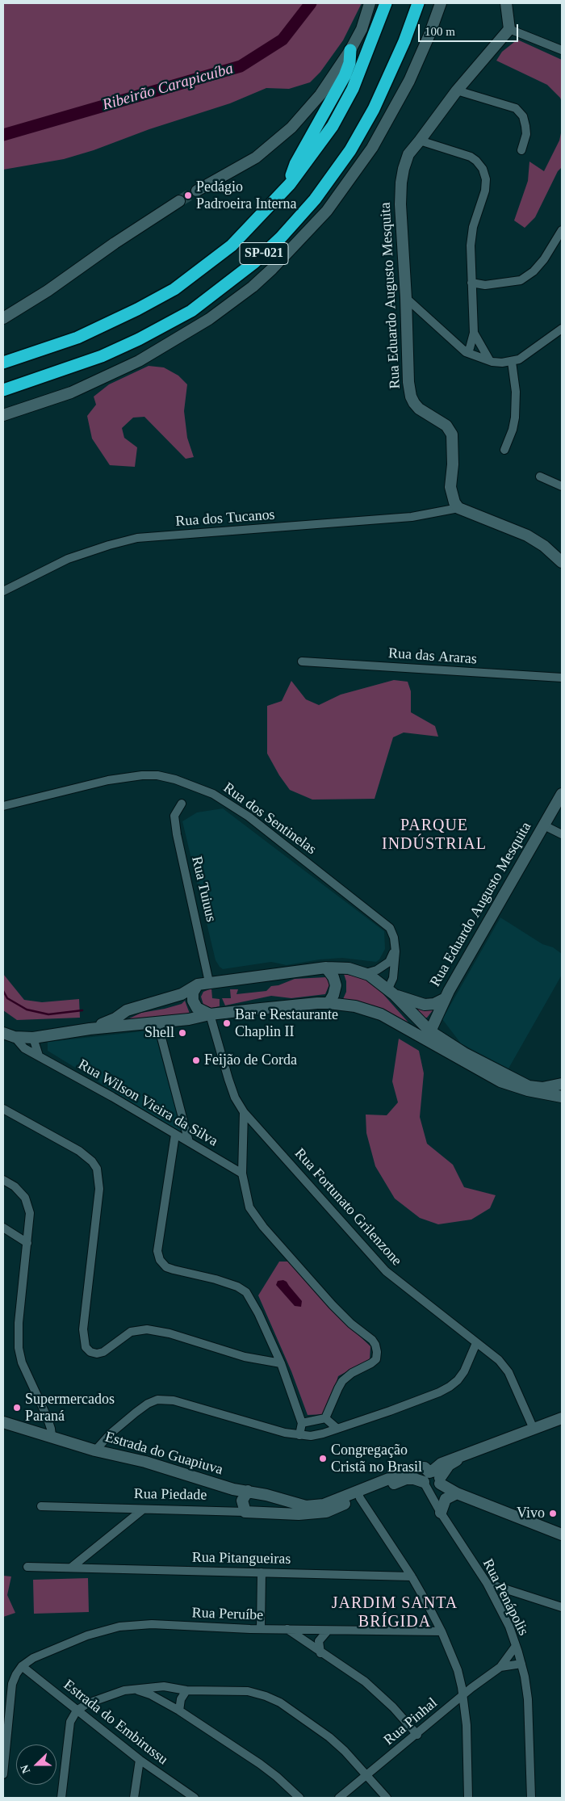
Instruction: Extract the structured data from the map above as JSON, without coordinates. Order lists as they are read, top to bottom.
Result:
{
  "streets": {
    "highway": ["SP-021"],
    "main road": ["Rua Eduardo Augusto Mesquita", "Estrada do Guapiuva", "Rua Piedade"],
    "street": [
      "Rua dos Tucanos",
      "Rua das Araras",
      "Rua dos Sentinelas",
      "Rua Tuiuus",
      "Rua Wilson Vieira da Silva",
      "Rua Fortunato Grilenzone",
      "Rua Pitangueiras",
      "Rua Penápolis",
      "Rua Peruíbe",
      "Rua Pinhal",
      "Estrada do Embirussu"
    ]
  },
  "crossings": [
    ["Rua Eduardo Augusto Mesquita", "Rua dos Tucanos"],
    ["Estrada do Guapiuva", "Rua Piedade"],
    ["Estrada do Guapiuva", "Rua Penápolis"],
    ["Rua Penápolis", "Rua Pinhal"],
    ["Rua Peruíbe", "Estrada do Embirussu"]
  ],
  "districts": ["PARQUE INDÚSTRIAL", "JARDIM SANTA BRÍGIDA"],
  "water": ["Ribeirão Carapicuíba"],
  "places": [
    "Pedágio Padroeira Interna",
    "Bar e Restaurante Chaplin II",
    "Shell",
    "Feijão de Corda",
    "Supermercados Paraná",
    "Congregação Cristã no Brasil",
    "Vivo"
  ],
  "scale_bar": "100 m",
  "north": "left"
}
